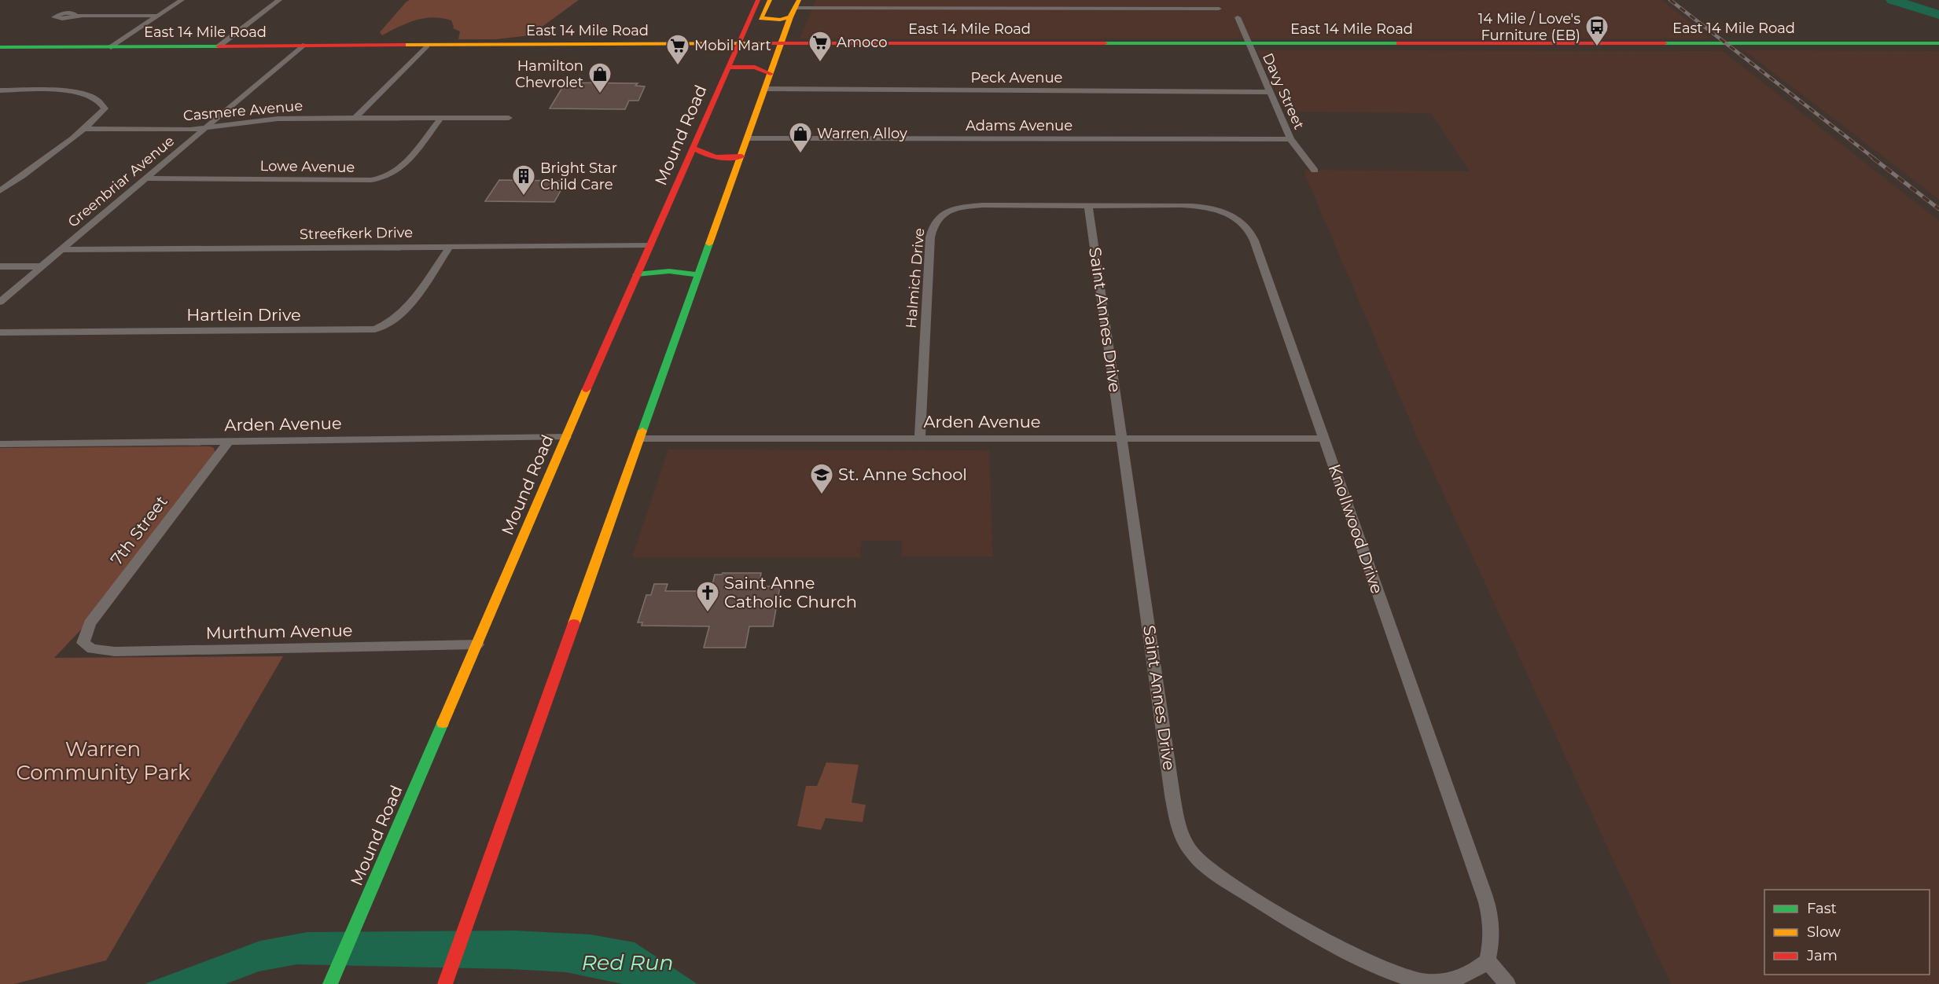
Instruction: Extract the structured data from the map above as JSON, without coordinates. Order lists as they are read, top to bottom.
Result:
{
  "streets": {
    "main road": ["East 14 Mile Road", "Mound Road"],
    "street": [
      "Peck Avenue",
      "Davy Street",
      "Casmere Avenue",
      "Adams Avenue",
      "Lowe Avenue",
      "Greenbriar Avenue",
      "Streefkerk Drive",
      "Halmich Drive",
      "Hartlein Drive",
      "Saint Annes Drive",
      "Arden Avenue",
      "Knollwood Drive",
      "7th Street",
      "Murthum Avenue"
    ]
  },
  "crossings": [
    ["East 14 Mile Road", "Davy Street"],
    ["East 14 Mile Road", "Mound Road"],
    ["East 14 Mile Road", "Greenbriar Avenue"],
    ["Peck Avenue", "Davy Street"],
    ["Davy Street", "Adams Avenue"],
    ["Casmere Avenue", "Lowe Avenue"],
    ["Casmere Avenue", "Greenbriar Avenue"],
    ["Mound Road", "Streefkerk Drive"],
    ["Mound Road", "Arden Avenue"],
    ["Mound Road", "Murthum Avenue"],
    ["Lowe Avenue", "Greenbriar Avenue"],
    ["Greenbriar Avenue", "Streefkerk Drive"],
    ["Streefkerk Drive", "Hartlein Drive"],
    ["Halmich Drive", "Saint Annes Drive"],
    ["Halmich Drive", "Arden Avenue"],
    ["Halmich Drive", "Knollwood Drive"],
    ["Saint Annes Drive", "Arden Avenue"],
    ["Saint Annes Drive", "Knollwood Drive"],
    ["Arden Avenue", "Knollwood Drive"],
    ["Arden Avenue", "7th Street"],
    ["7th Street", "Murthum Avenue"]
  ],
  "water": ["Red Run"],
  "parks": ["Warren Community Park"],
  "places": {
    "bus stop": ["14 Mile / Love's Furniture (EB)"],
    "supermarket": ["Amoco", "Mobil Mart"],
    "shop": ["Hamilton Chevrolet", "Warren Alloy"],
    "building": ["Bright Star Child Care"],
    "school or university": ["St. Anne School"],
    "church": ["Saint Anne Catholic Church"]
  },
  "legend": ["Fast", "Slow", "Jam"]
}
